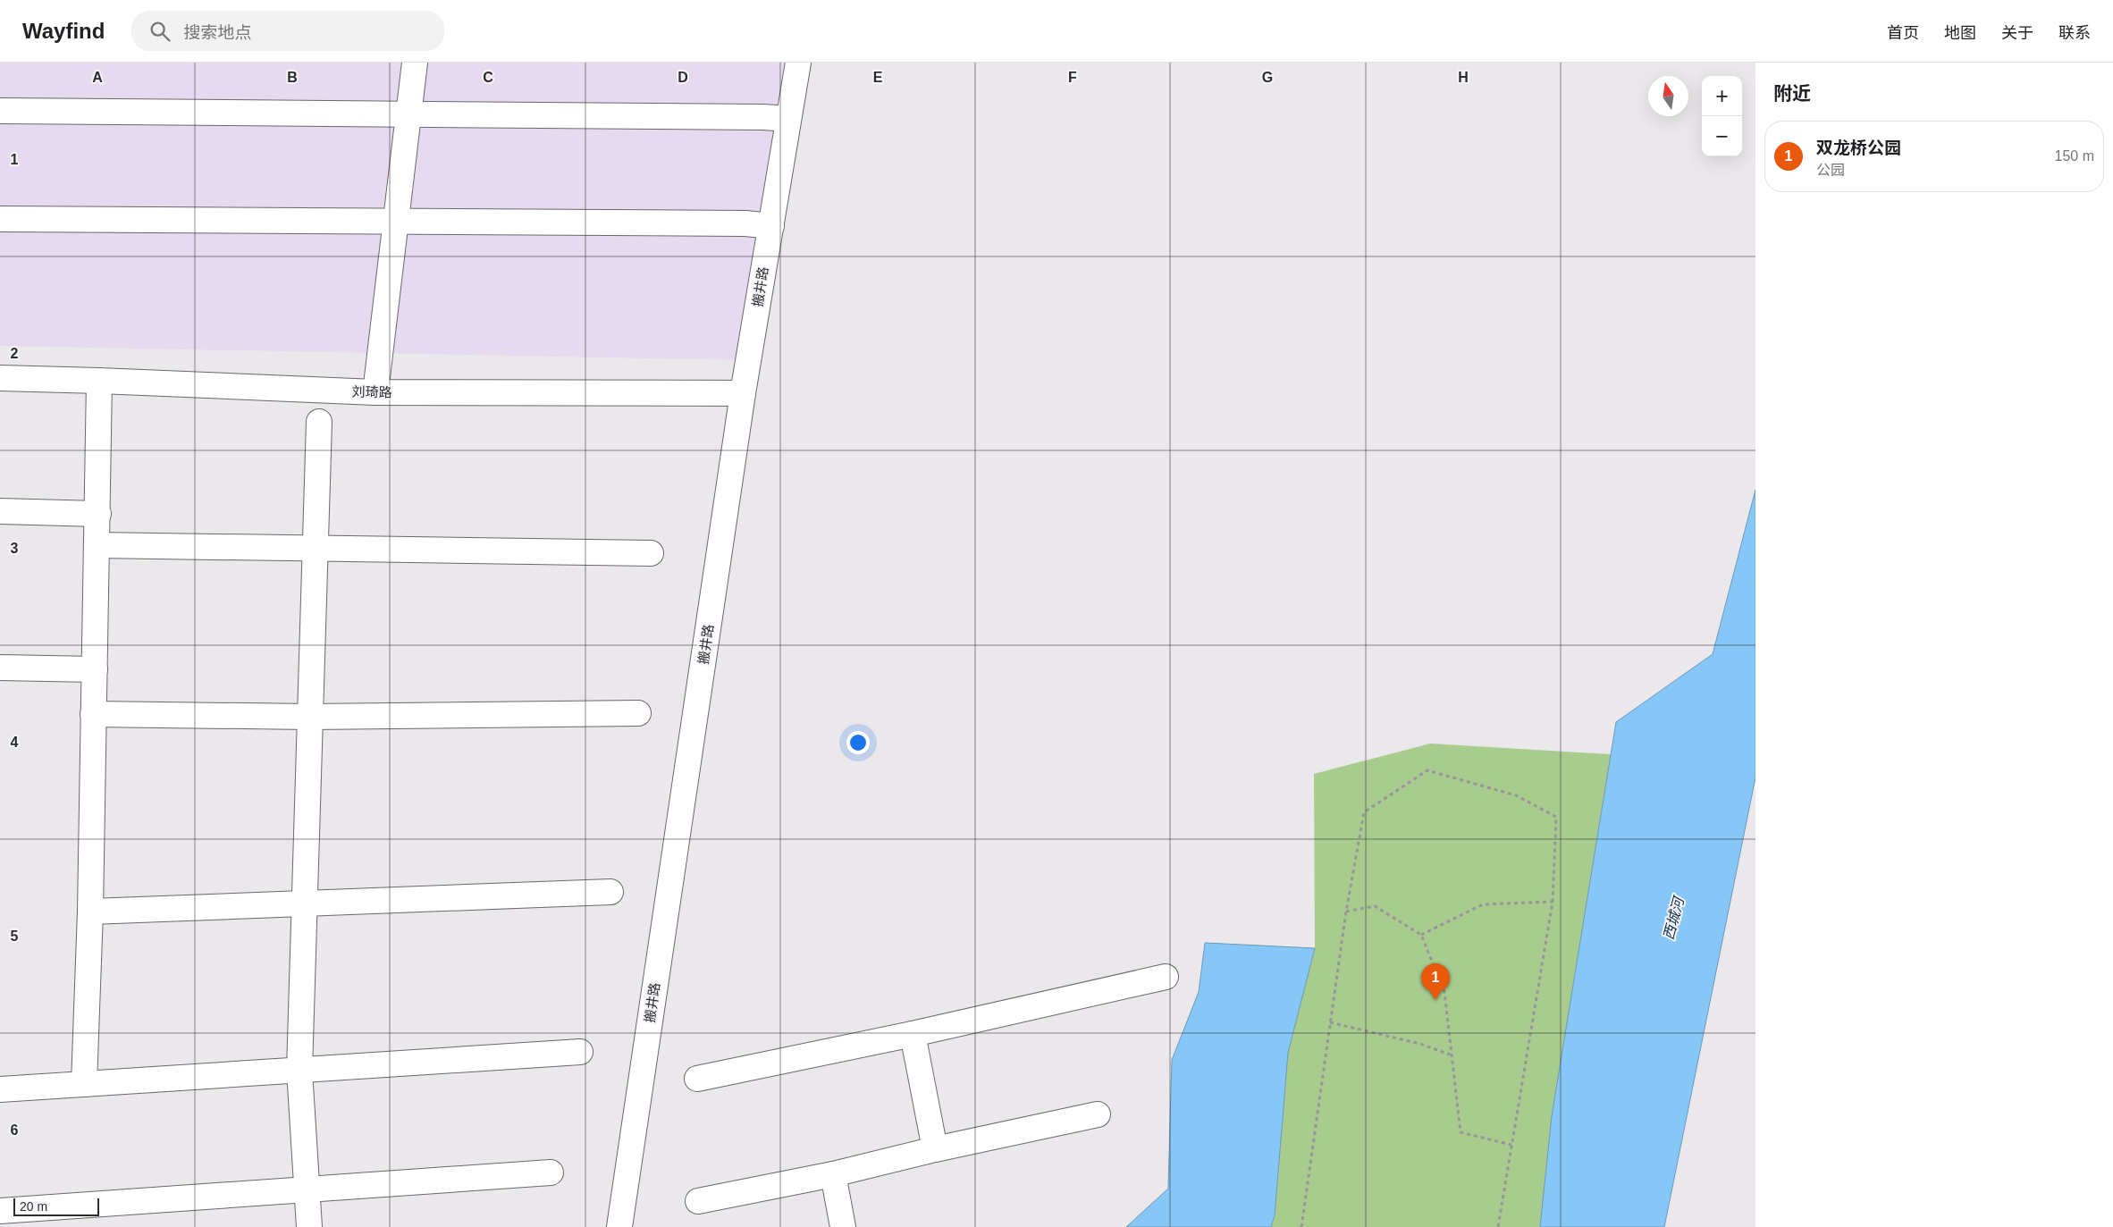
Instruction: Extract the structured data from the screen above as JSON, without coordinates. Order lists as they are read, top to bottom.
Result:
{
  "streets": {
    "street": ["搬井路", "刘琦路"]
  },
  "crossings": [
    ["搬井路", "刘琦路"]
  ],
  "water": ["西城河"],
  "scale_bar": "20 m",
  "north": "top",
  "page": {
    "header": "Wayfind",
    "search": "搜索地点",
    "nav": [
      "首页",
      "地图",
      "关于",
      "联系"
    ],
    "heading": "附近",
    "map_buttons": ["+", "−"],
    "list": [
      {
        "mark": "1",
        "name": "双龙桥公园",
        "note": "公园",
        "value": "150 m"
      }
    ],
    "pins": "1",
    "scale": "20 m"
  },
  "grid": {
    "columns": [
      "A",
      "B",
      "C",
      "D",
      "E",
      "F",
      "G",
      "H"
    ],
    "rows": [
      "1",
      "2",
      "3",
      "4",
      "5",
      "6"
    ]
  }
}
